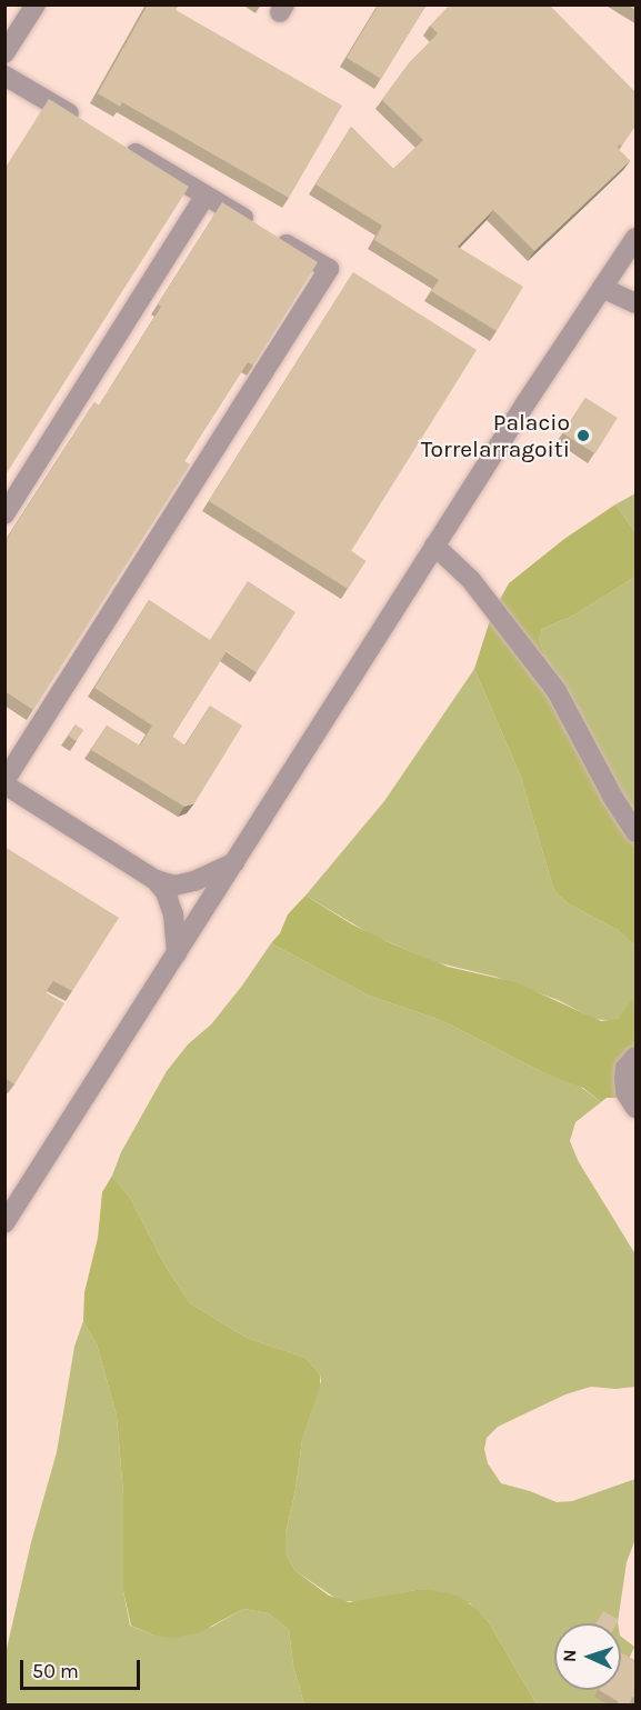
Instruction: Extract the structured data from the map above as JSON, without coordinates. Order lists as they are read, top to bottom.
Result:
{
  "places": ["Palacio Torrelarragoiti"],
  "scale_bar": "50 m",
  "north": "left"
}
